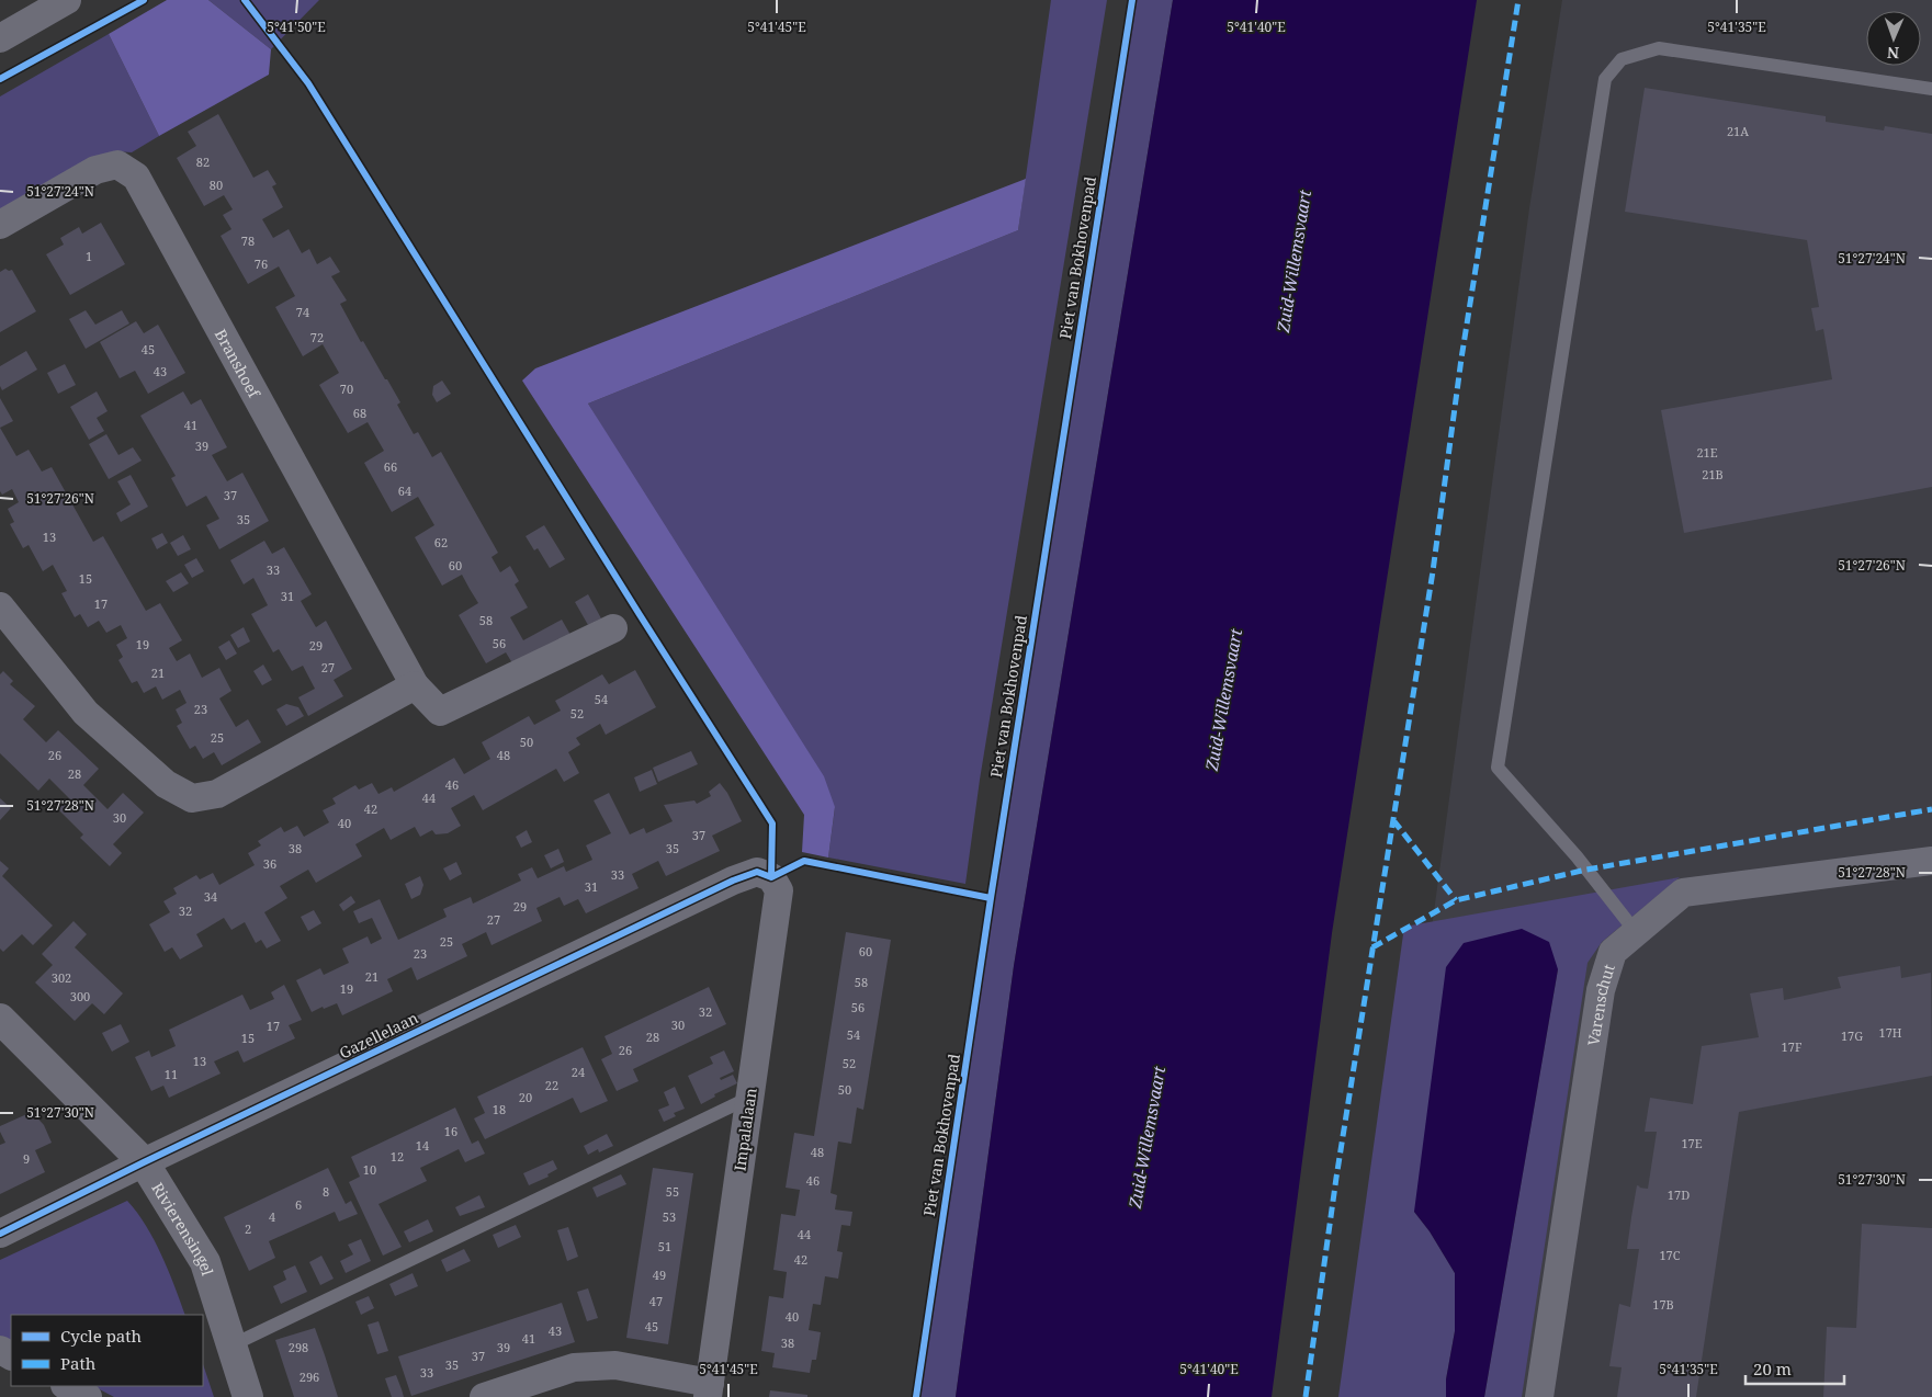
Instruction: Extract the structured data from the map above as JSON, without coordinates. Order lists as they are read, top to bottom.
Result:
{
  "streets": {
    "street": [
      "Branshoef",
      "Varenschut",
      "Gazellelaan",
      "Impalalaan",
      "Rivierensingel"
    ],
    "cycle path": ["Piet van Bokhovenpad"]
  },
  "crossings": [
    ["Gazellelaan", "Impalalaan"],
    ["Gazellelaan", "Rivierensingel"]
  ],
  "water": ["Zuid-Willemsvaart"],
  "house_numbers": [
    "21A",
    "82",
    "80",
    "78",
    "1",
    "76",
    "74",
    "72",
    "45",
    "43",
    "70",
    "68",
    "41",
    "39",
    "21E",
    "66",
    "21B",
    "64",
    "37",
    "35",
    "13",
    "62",
    "60",
    "33",
    "15",
    "31",
    "17",
    "58",
    "56",
    "19",
    "29",
    "27",
    "21",
    "54",
    "23",
    "52",
    "25",
    "50",
    "26",
    "48",
    "28",
    "46",
    "44",
    "42",
    "30",
    "40",
    "37",
    "38",
    "35",
    "36",
    "33",
    "31",
    "34",
    "29",
    "32",
    "27",
    "25",
    "60",
    "23",
    "21",
    "302",
    "58",
    "19",
    "300",
    "56",
    "32",
    "30",
    "17",
    "17H",
    "54",
    "17G",
    "28",
    "15",
    "17F",
    "26",
    "13",
    "52",
    "24",
    "11",
    "22",
    "50",
    "20",
    "18",
    "16",
    "17E",
    "14",
    "48",
    "12",
    "9",
    "10",
    "46",
    "8",
    "55",
    "17D",
    "6",
    "4",
    "53",
    "2",
    "44",
    "51",
    "17C",
    "42",
    "49",
    "47",
    "17B",
    "40",
    "45",
    "43",
    "41",
    "38",
    "298",
    "39",
    "37",
    "35",
    "33",
    "296"
  ],
  "legend": ["Cycle path", "Path"],
  "scale_bar": "20 m",
  "north": "bottom",
  "coordinates": [
    "5°41'50\"E",
    "5°41'45\"E",
    "5°41'40\"E",
    "5°41'35\"E",
    "51°27'24\"N",
    "51°27'26\"N",
    "51°27'28\"N",
    "51°27'30\"N"
  ]
}
